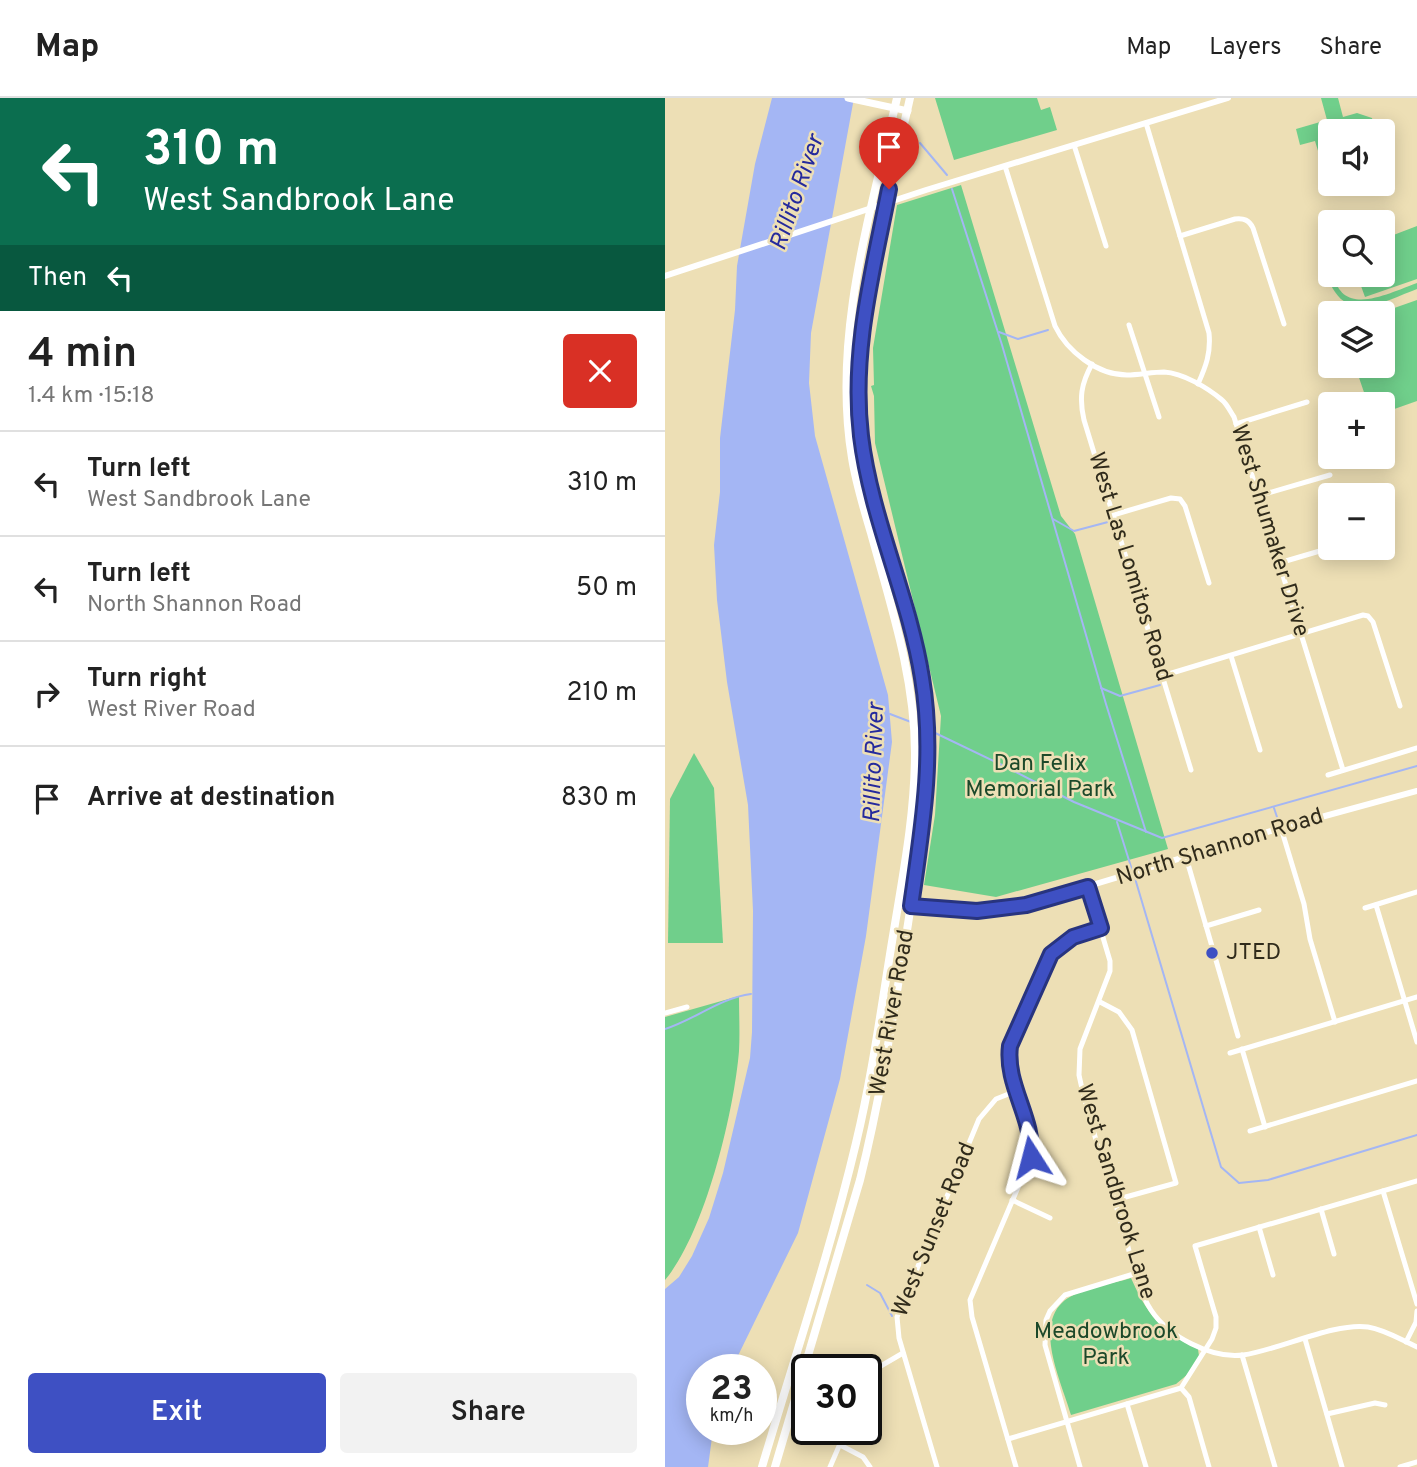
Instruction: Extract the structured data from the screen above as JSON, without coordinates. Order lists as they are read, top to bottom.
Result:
{
  "streets": {
    "main road": ["West River Road"],
    "street": [
      "West Shumaker Drive",
      "West Las Lomitos Road",
      "North Shannon Road",
      "West Sandbrook Lane",
      "West Sunset Road"
    ]
  },
  "crossings": [
    ["West Shumaker Drive", "West Las Lomitos Road"],
    ["West Shumaker Drive", "North Shannon Road"],
    ["North Shannon Road", "West River Road"],
    ["North Shannon Road", "West Sandbrook Lane"]
  ],
  "water": ["Rillito River"],
  "parks": ["Dan Felix Memorial Park", "Meadowbrook Park"],
  "places": ["JTED"],
  "page": {
    "header": "Map",
    "nav": ["Map", "Layers", "Share"],
    "turn": ["310 m", "West Sandbrook Lane"],
    "map_buttons": ["+", "−"],
    "then": "Then",
    "heading": ["4 min", "1.4 km · 15:18"],
    "list": [
      {
        "name": "Turn left",
        "note": "West Sandbrook Lane",
        "value": "310 m"
      },
      {
        "name": "Turn left",
        "note": "North Shannon Road",
        "value": "50 m"
      },
      {
        "name": "Turn right",
        "note": "West River Road",
        "value": "210 m"
      },
      {
        "name": "Arrive at destination",
        "value": "830 m"
      }
    ],
    "speed": "23 km/h",
    "limit": "30",
    "buttons": ["Exit", "Share"]
  }
}
